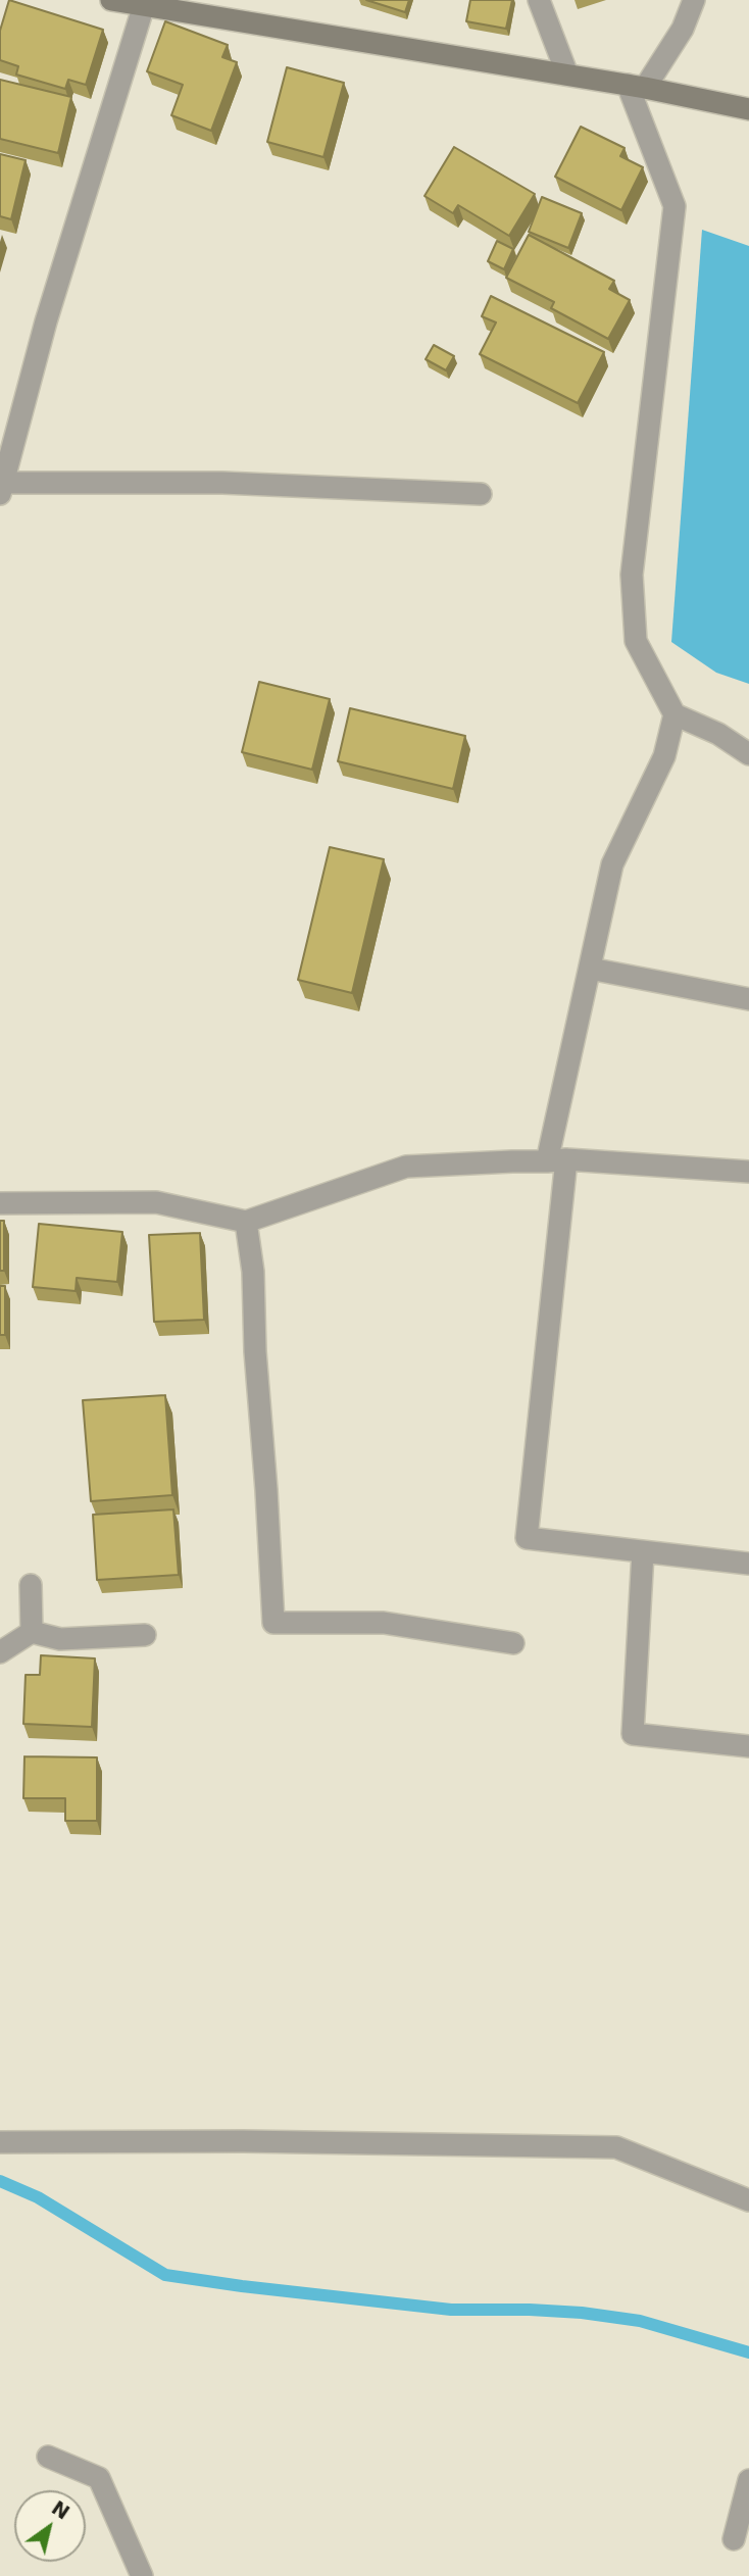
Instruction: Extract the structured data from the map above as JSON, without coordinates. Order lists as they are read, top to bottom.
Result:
{
  "north": "top right"
}
